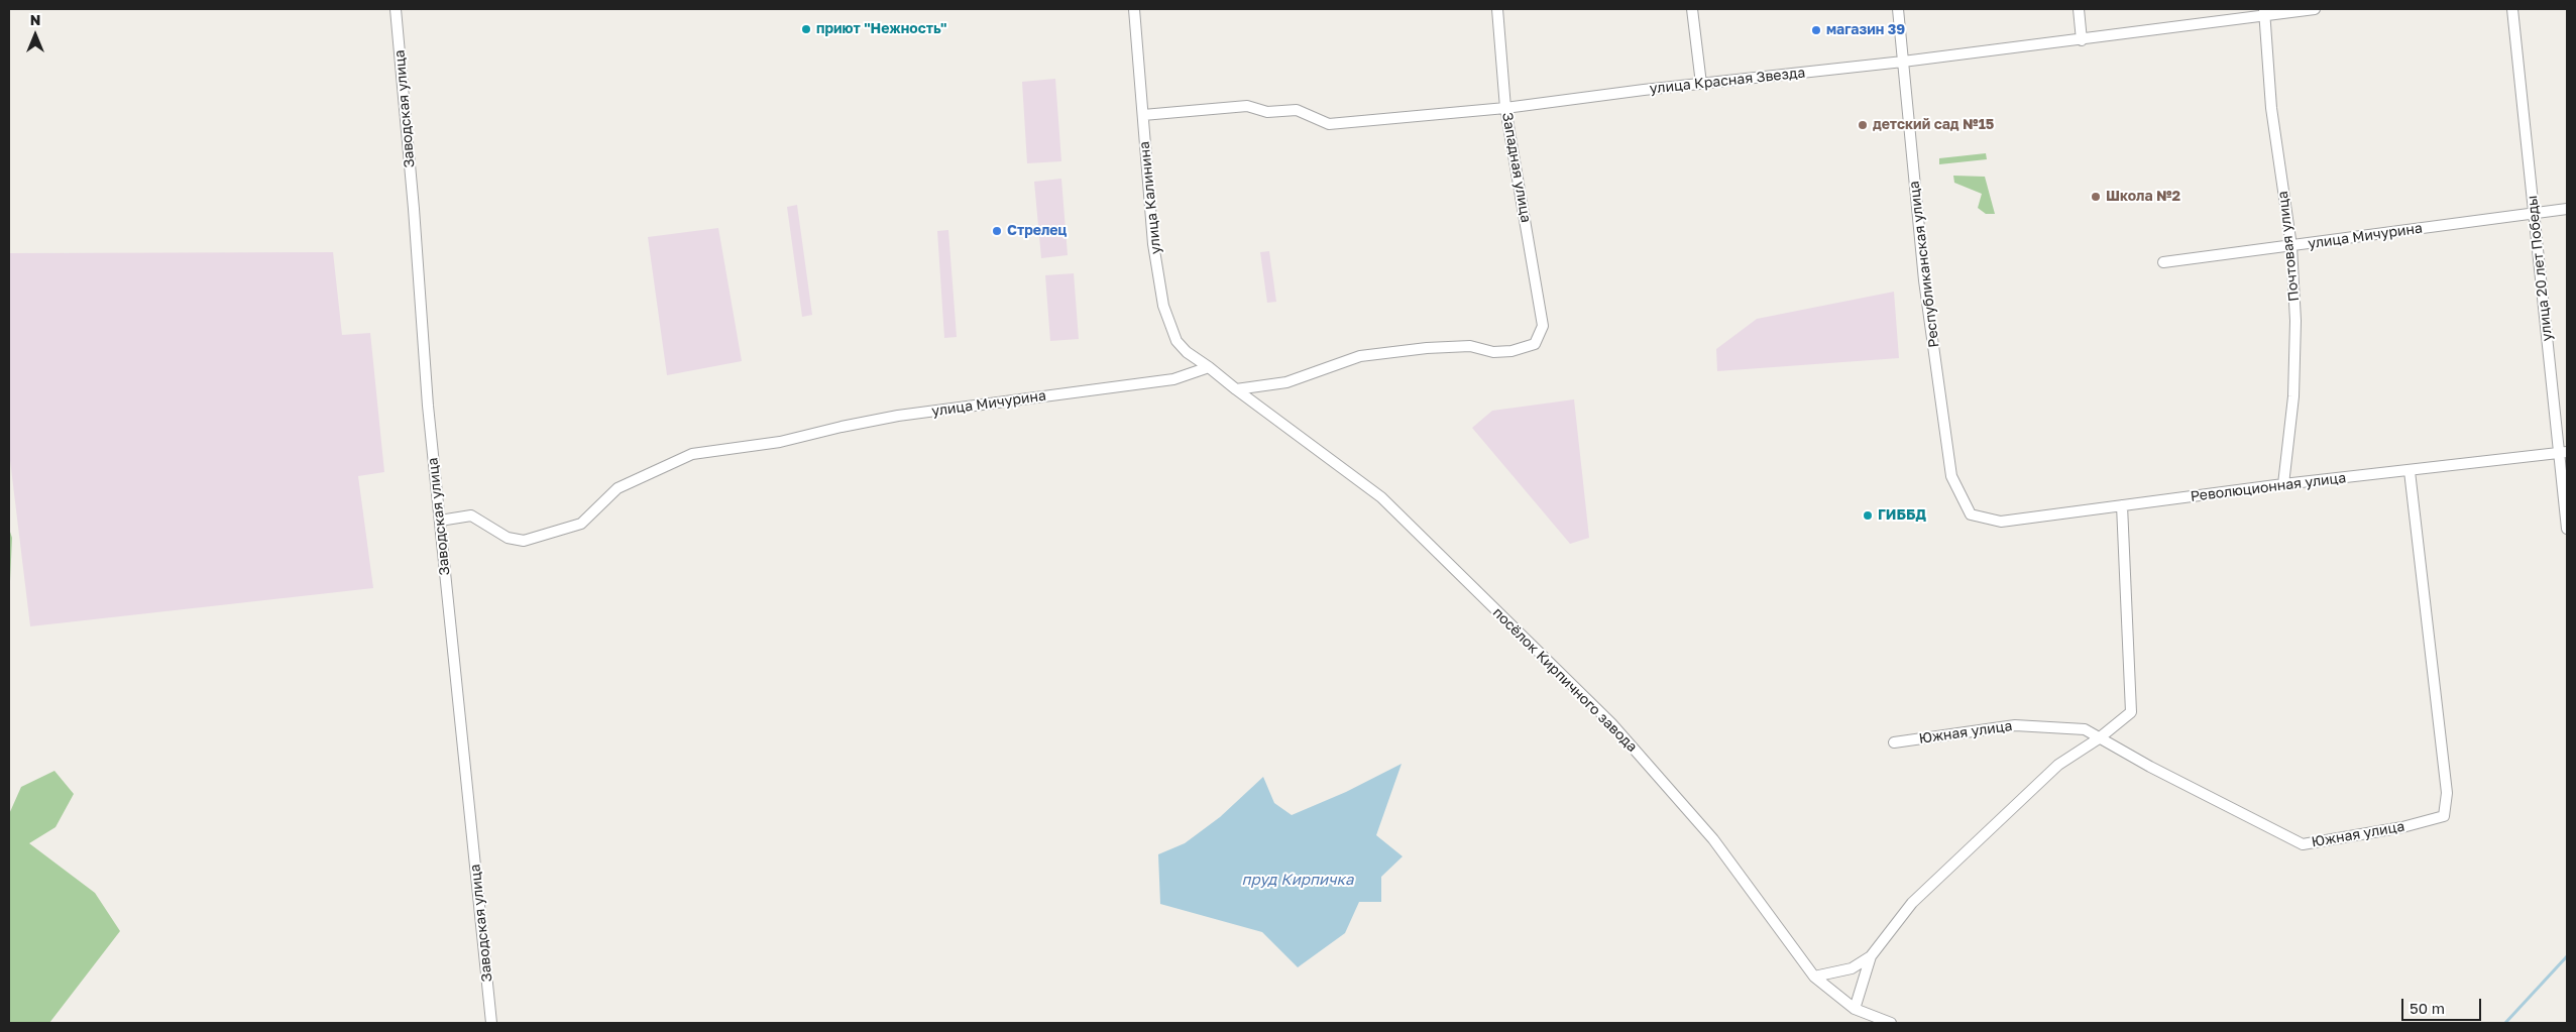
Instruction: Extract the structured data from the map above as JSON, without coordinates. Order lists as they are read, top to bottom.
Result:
{
  "streets": {
    "street": [
      "улица Красная Звезда",
      "Заводская улица",
      "Западная улица",
      "улица Калинина",
      "улица Мичурина",
      "Почтовая улица",
      "Республиканская улица",
      "улица 20 лет Победы",
      "Революционная улица",
      "посёлок Кирпичного завода",
      "Южная улица"
    ]
  },
  "crossings": [
    ["улица Красная Звезда", "Западная улица"],
    ["улица Красная Звезда", "улица Калинина"],
    ["улица Красная Звезда", "Почтовая улица"],
    ["улица Красная Звезда", "Республиканская улица"],
    ["Заводская улица", "улица Мичурина"],
    ["Западная улица", "посёлок Кирпичного завода"],
    ["улица Калинина", "улица Мичурина"],
    ["улица Мичурина", "Почтовая улица"],
    ["улица Мичурина", "улица 20 лет Победы"],
    ["Почтовая улица", "Революционная улица"],
    ["Республиканская улица", "Революционная улица"],
    ["улица 20 лет Победы", "Революционная улица"],
    ["Революционная улица", "Южная улица"]
  ],
  "water": ["пруд Кирпичка"],
  "places": [
    "приют \"Нежность\"",
    "магазин 39",
    "детский сад №15",
    "Школа №2",
    "Стрелец",
    "ГИББД"
  ],
  "scale_bar": "50 m",
  "north": "top"
}
